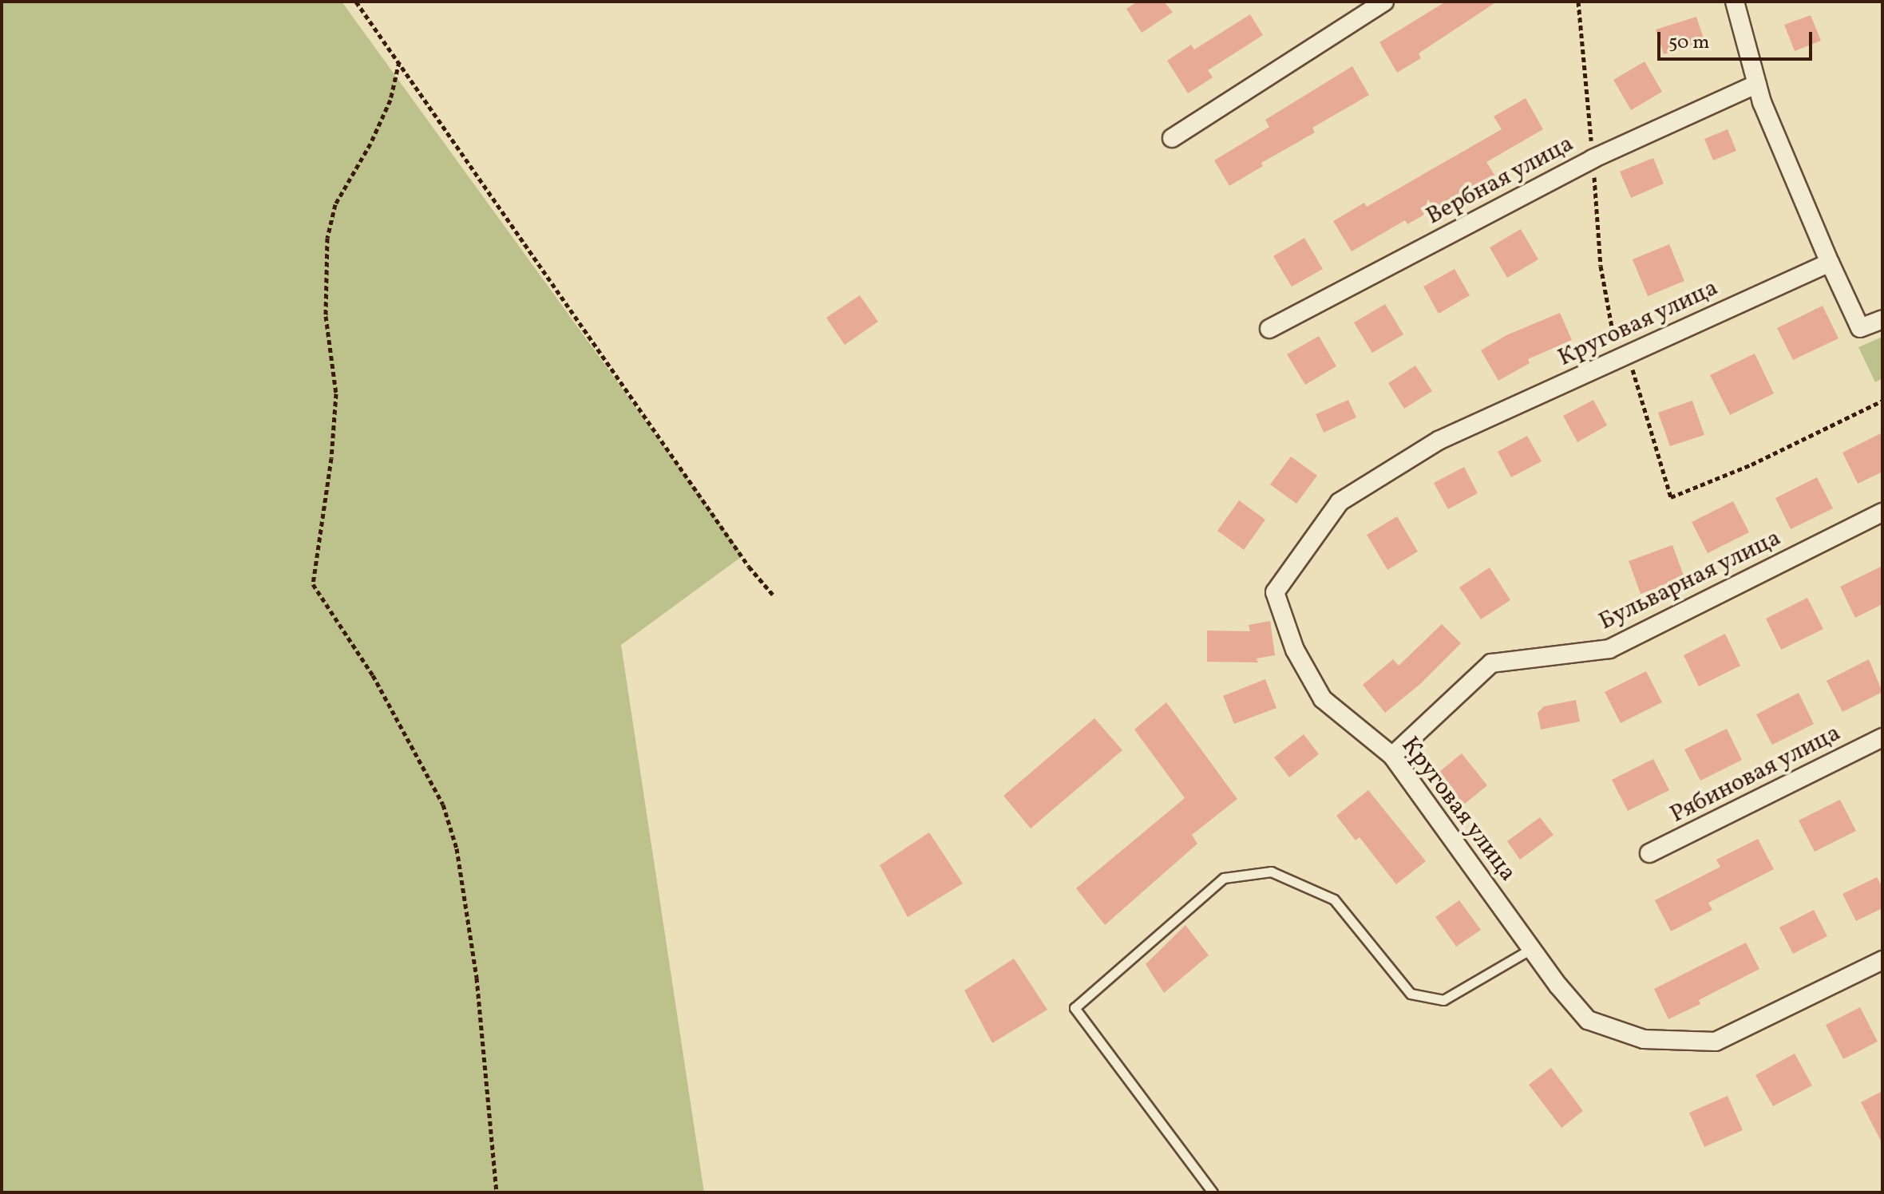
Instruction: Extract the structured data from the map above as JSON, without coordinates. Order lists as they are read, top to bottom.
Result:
{
  "streets": {
    "street": [
      "Вербная улица",
      "Круговая улица",
      "Бульварная улица",
      "Рябиновая улица"
    ]
  },
  "crossings": [
    ["Круговая улица", "Бульварная улица"]
  ],
  "scale_bar": "50 m"
}
